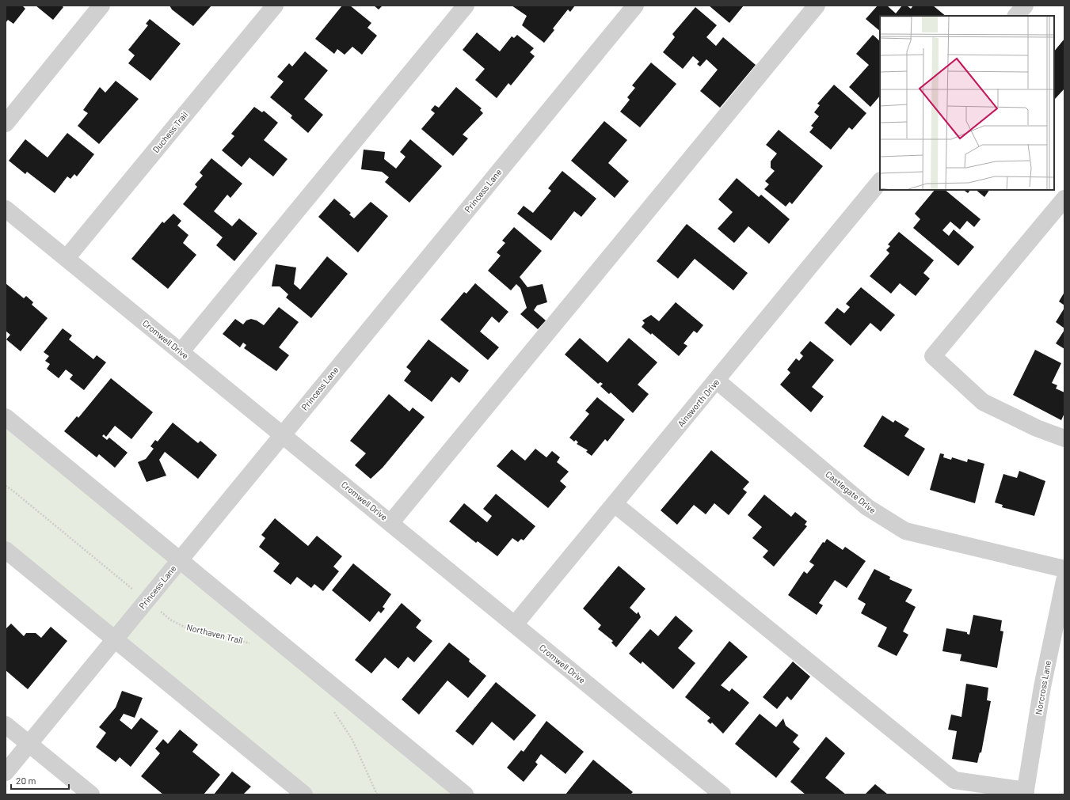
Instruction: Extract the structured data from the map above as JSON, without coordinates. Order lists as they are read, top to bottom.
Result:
{
  "streets": {
    "street": [
      "Duchess Trail",
      "Princess Lane",
      "Cromwell Drive",
      "Ainsworth Drive",
      "Castlegate Drive",
      "Norcross Lane"
    ],
    "path": ["Northaven Trail"]
  },
  "crossings": [
    ["Duchess Trail", "Cromwell Drive"],
    ["Princess Lane", "Cromwell Drive"],
    ["Princess Lane", "Northaven Trail"],
    ["Cromwell Drive", "Ainsworth Drive"],
    ["Ainsworth Drive", "Castlegate Drive"]
  ],
  "scale_bar": "20 m"
}
